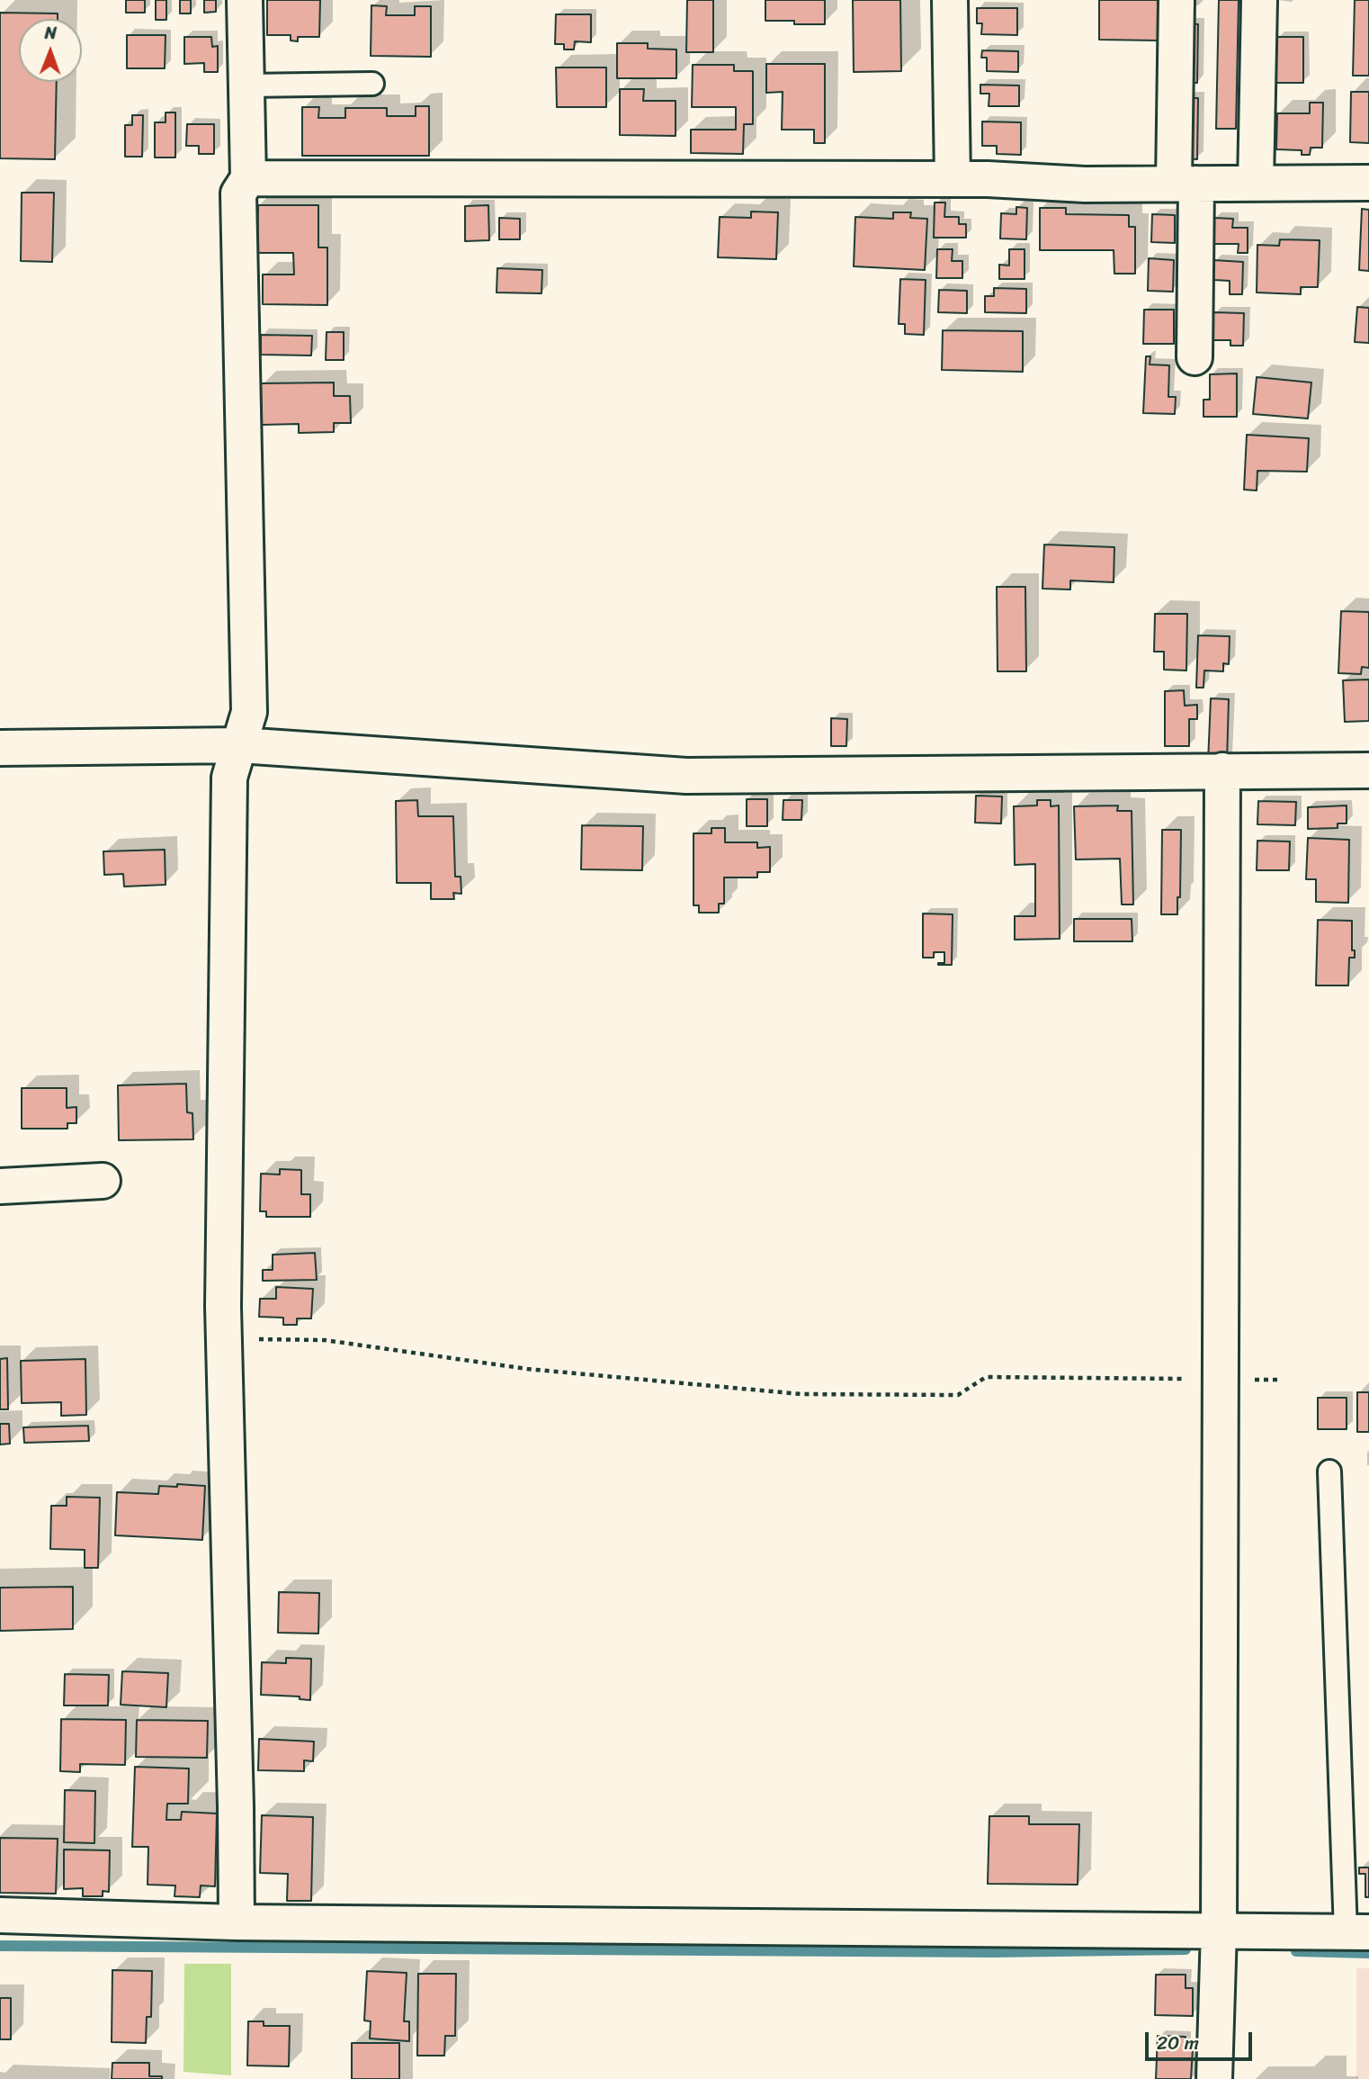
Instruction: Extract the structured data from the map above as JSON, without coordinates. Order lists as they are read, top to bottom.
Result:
{
  "scale_bar": "20 m",
  "north": "top"
}
